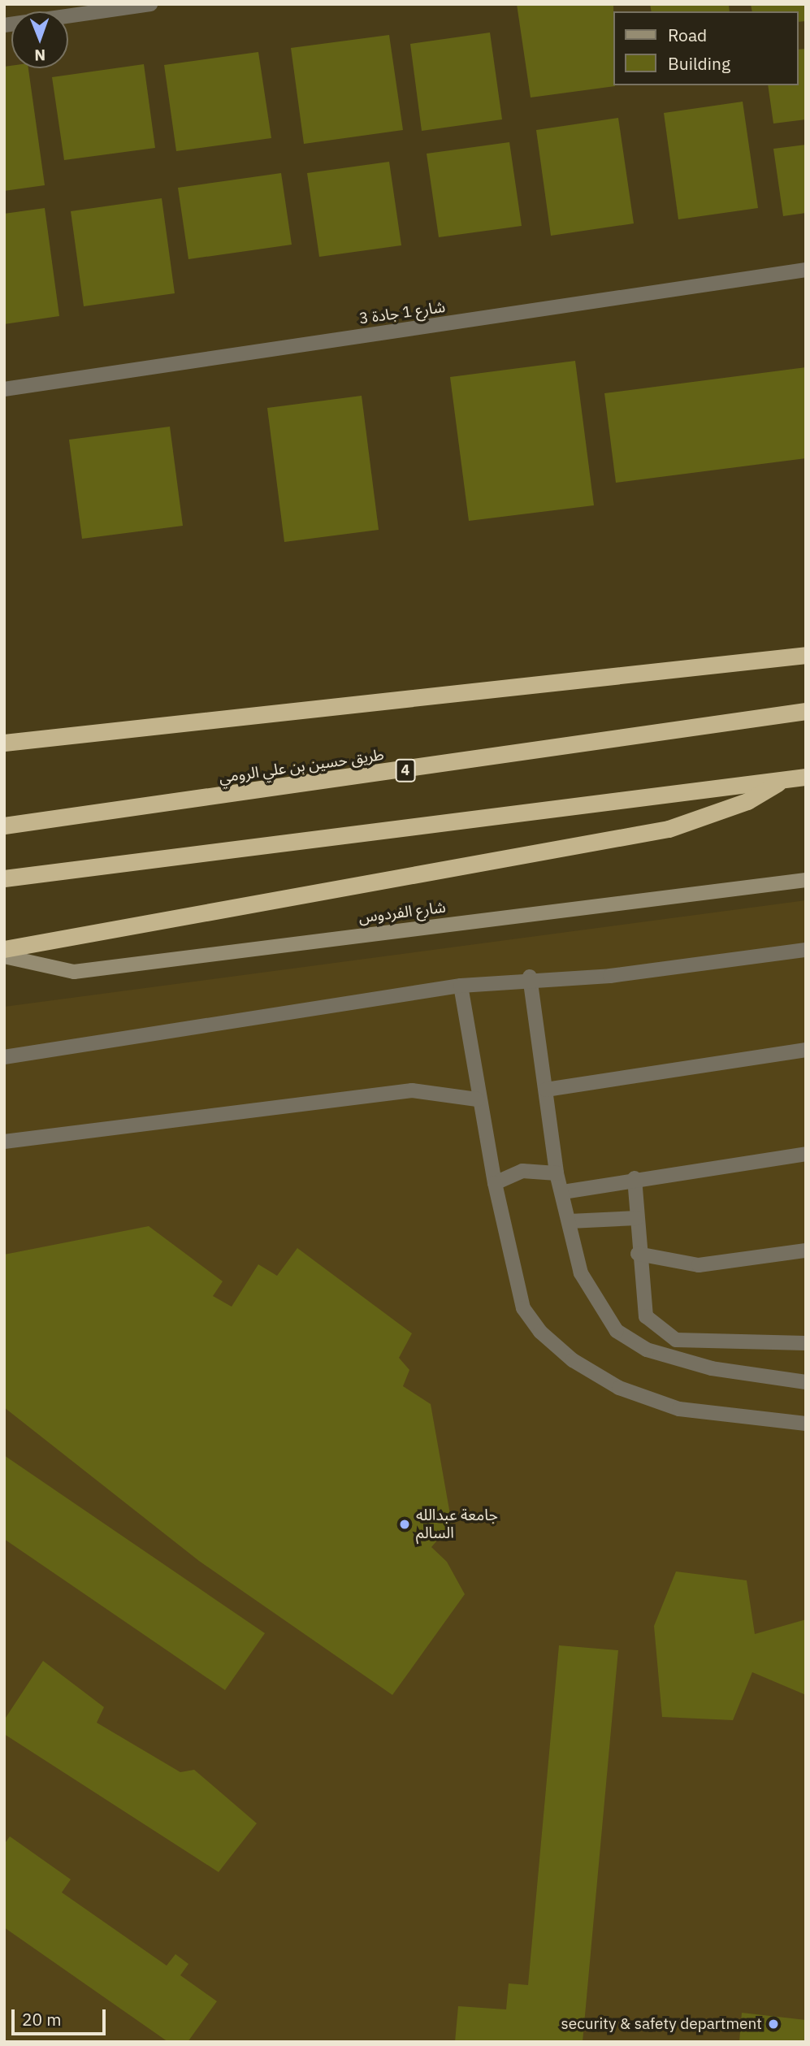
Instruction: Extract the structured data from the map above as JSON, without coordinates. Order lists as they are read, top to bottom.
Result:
{
  "streets": {
    "highway": ["طريق حسين بن علي الرومي", "4"],
    "street": ["شارع 1 جادة 3", "شارع الفردوس"]
  },
  "places": ["جامعة عبدالله السالم", "security & safety department"],
  "legend": ["Road", "Building"],
  "scale_bar": "20 m",
  "north": "bottom"
}
